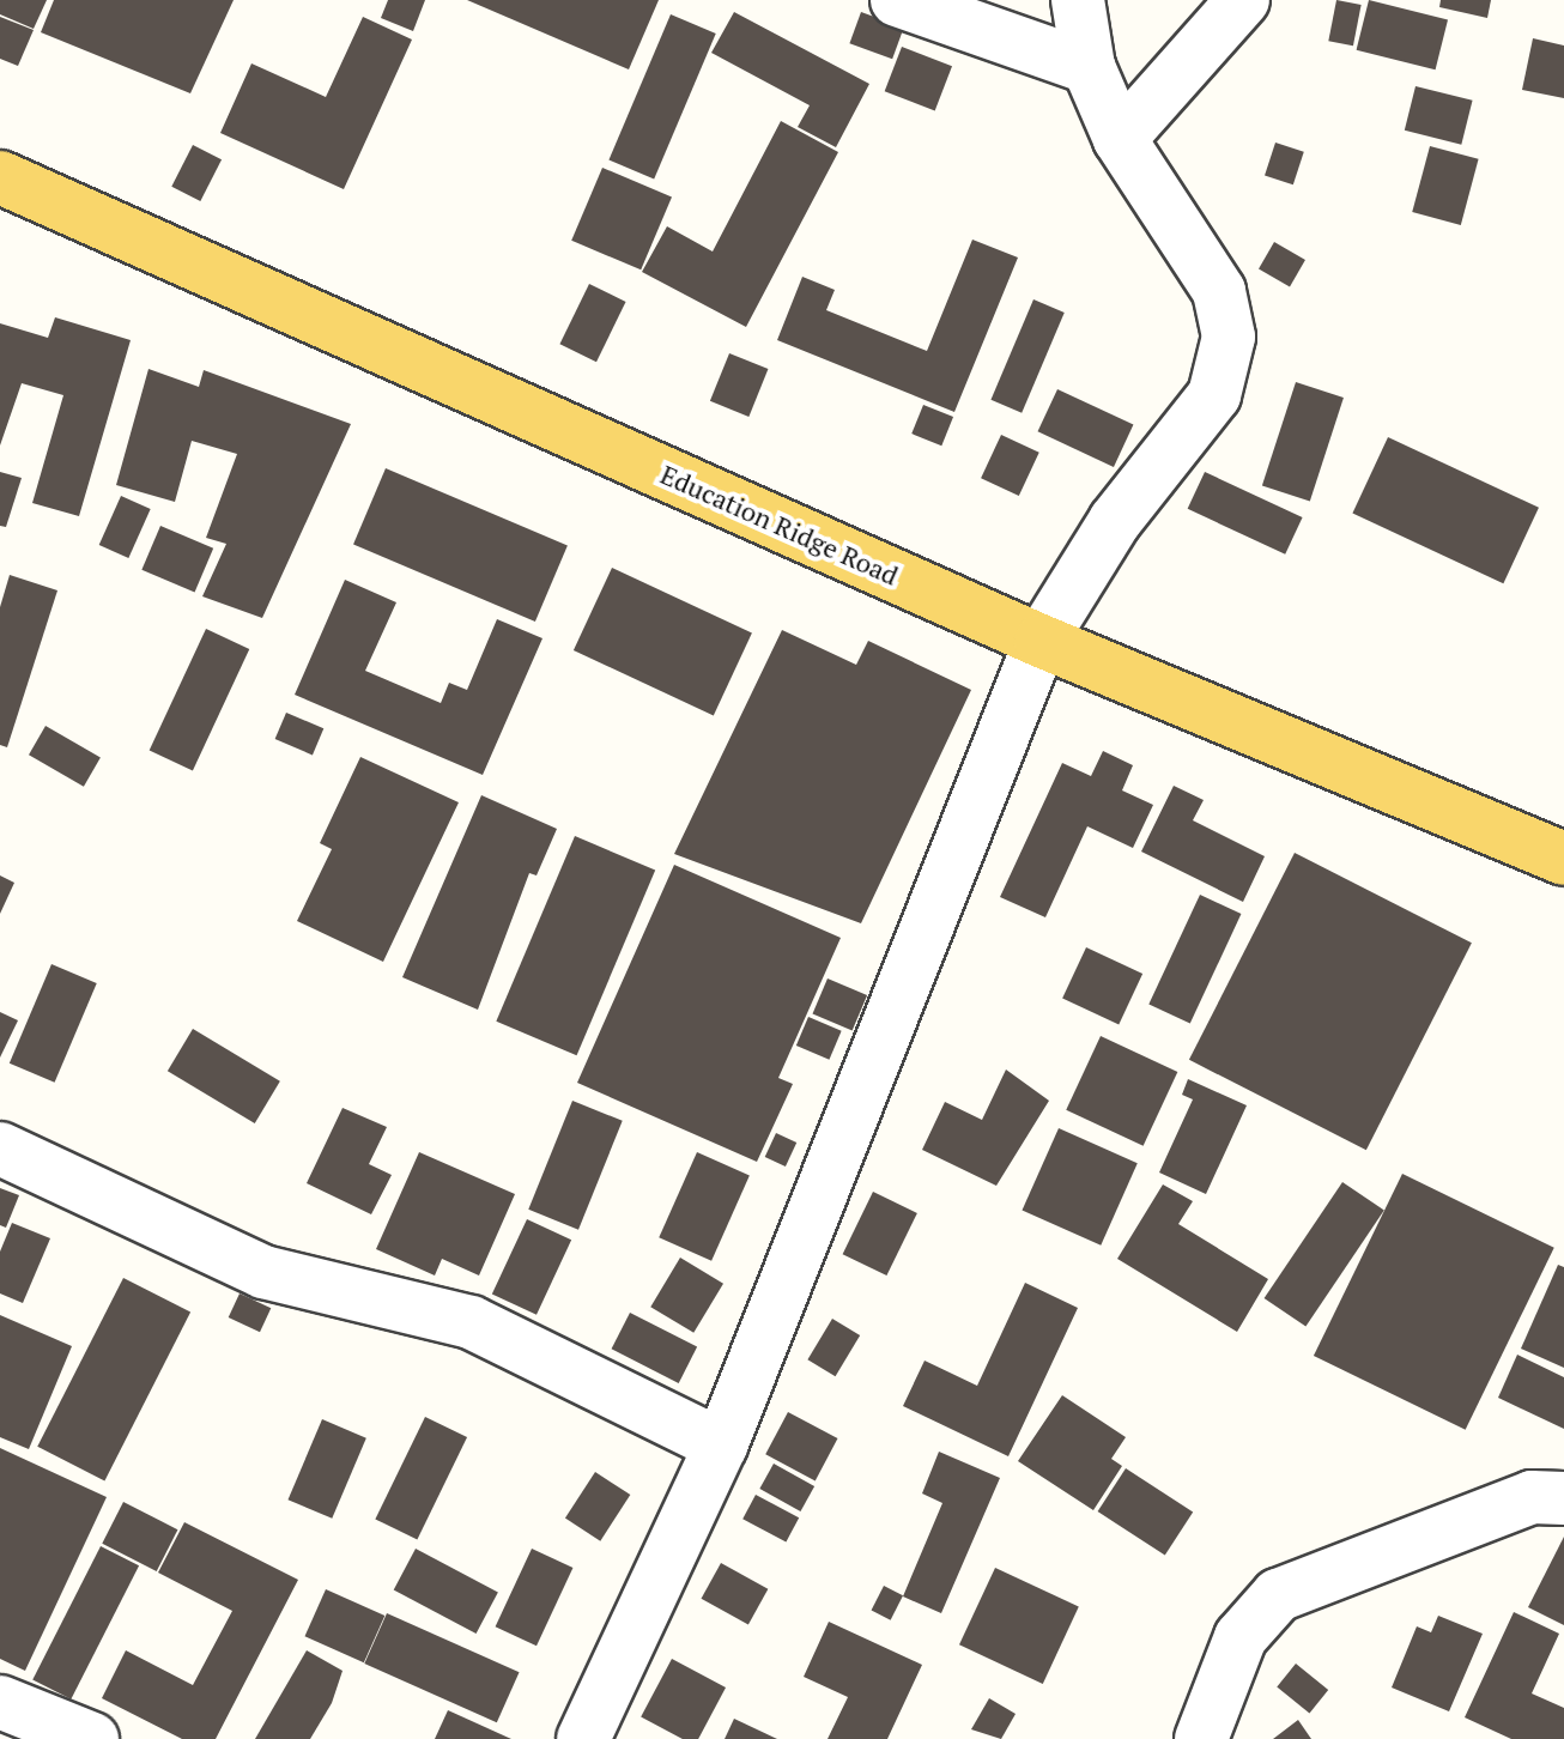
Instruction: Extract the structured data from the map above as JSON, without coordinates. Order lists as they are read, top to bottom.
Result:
{
  "streets": {
    "main road": ["Education Ridge Road"]
  }
}
